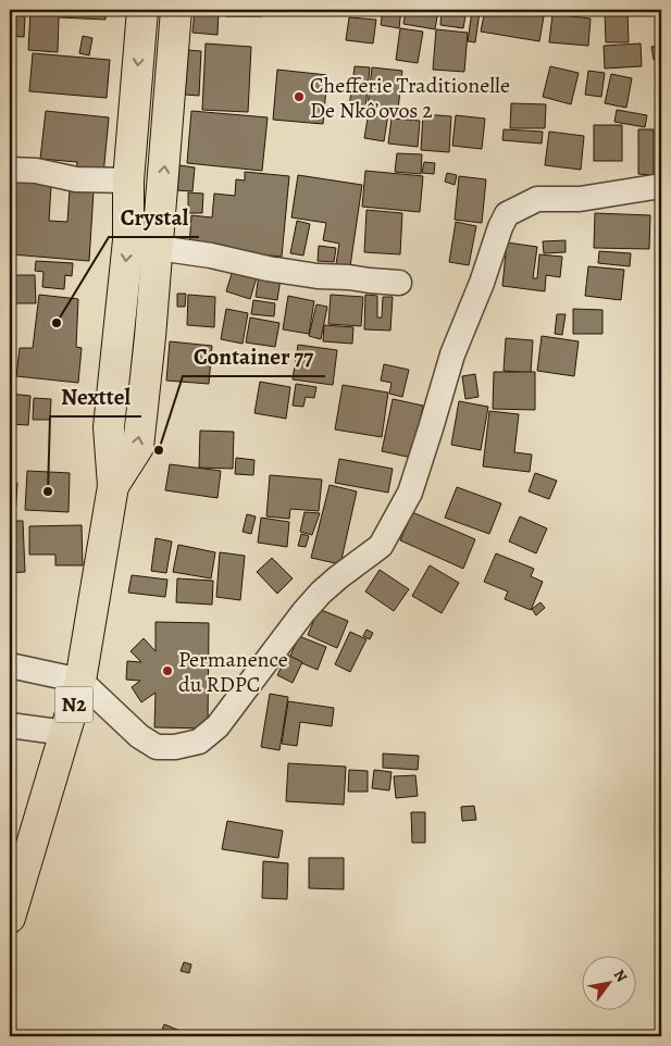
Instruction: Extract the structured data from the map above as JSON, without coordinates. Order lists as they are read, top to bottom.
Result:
{
  "streets": {
    "highway": ["N2"]
  },
  "places": [
    "Chefferie Traditionelle De Nkô’ovos 2",
    "Crystal",
    "Container 77",
    "Nexttel",
    "Permanence du RDPC"
  ],
  "north": "top right"
}
